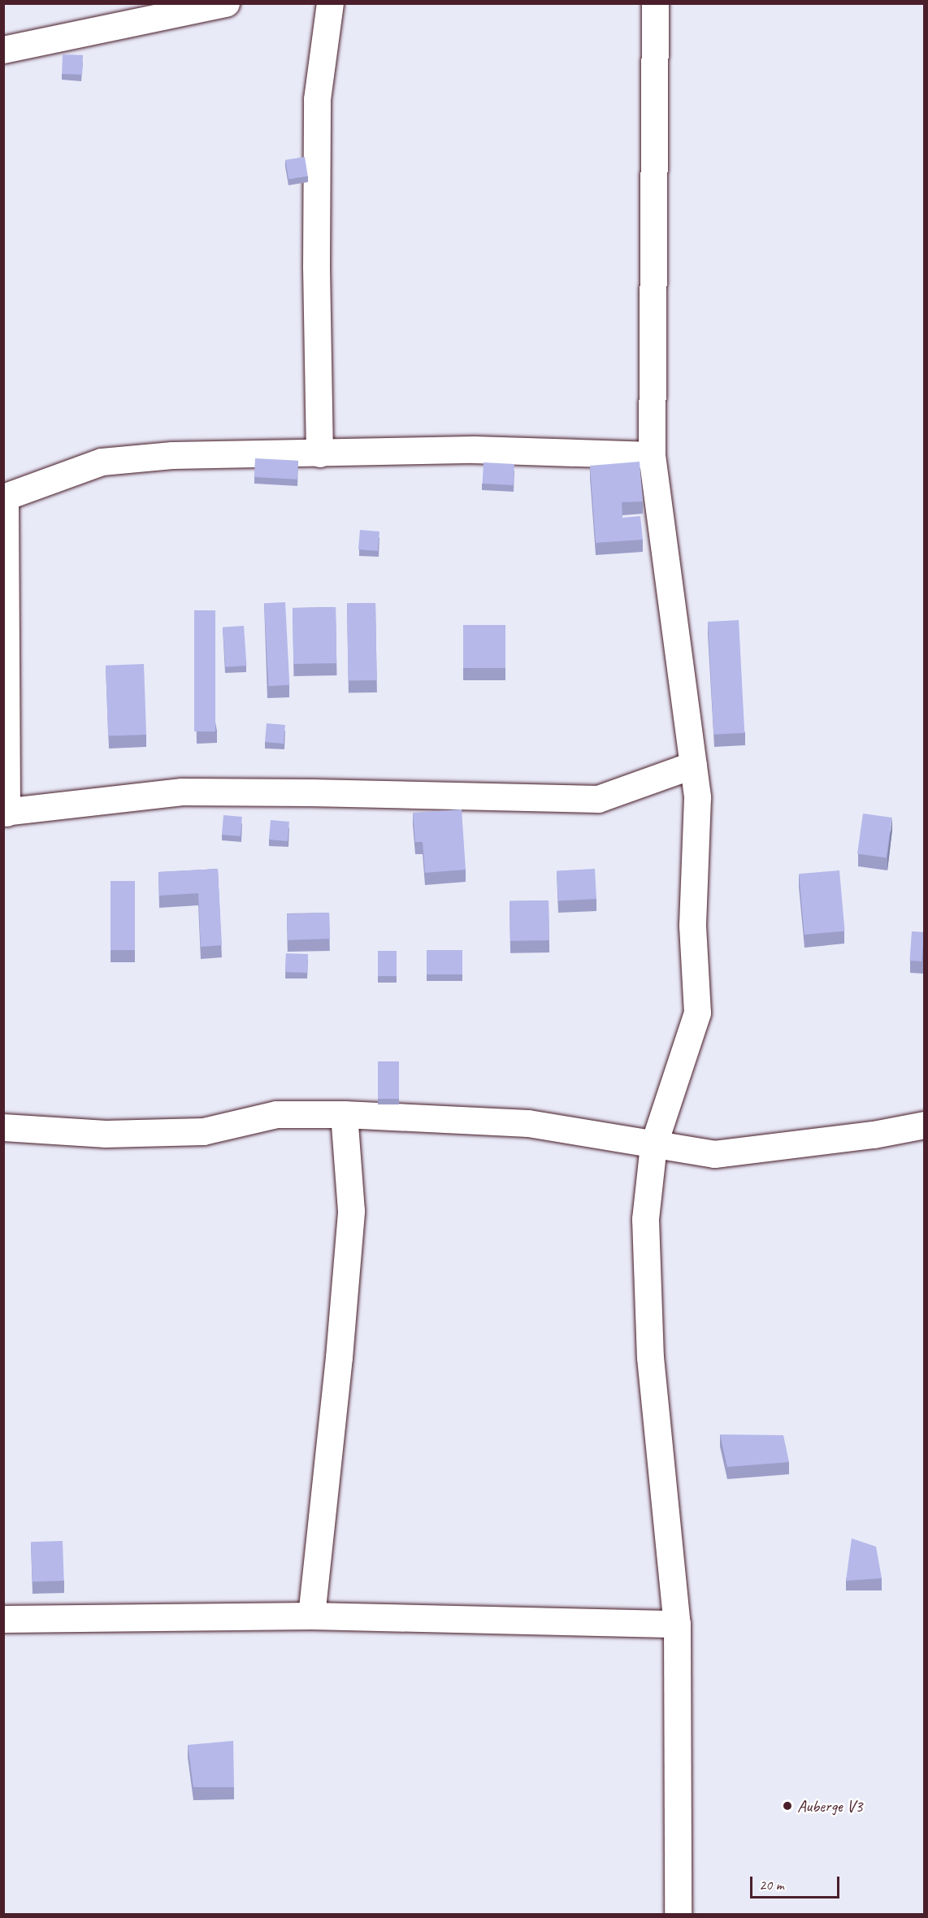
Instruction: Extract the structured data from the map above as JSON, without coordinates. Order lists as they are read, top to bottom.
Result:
{
  "places": ["Auberge V3"],
  "scale_bar": "20 m"
}
